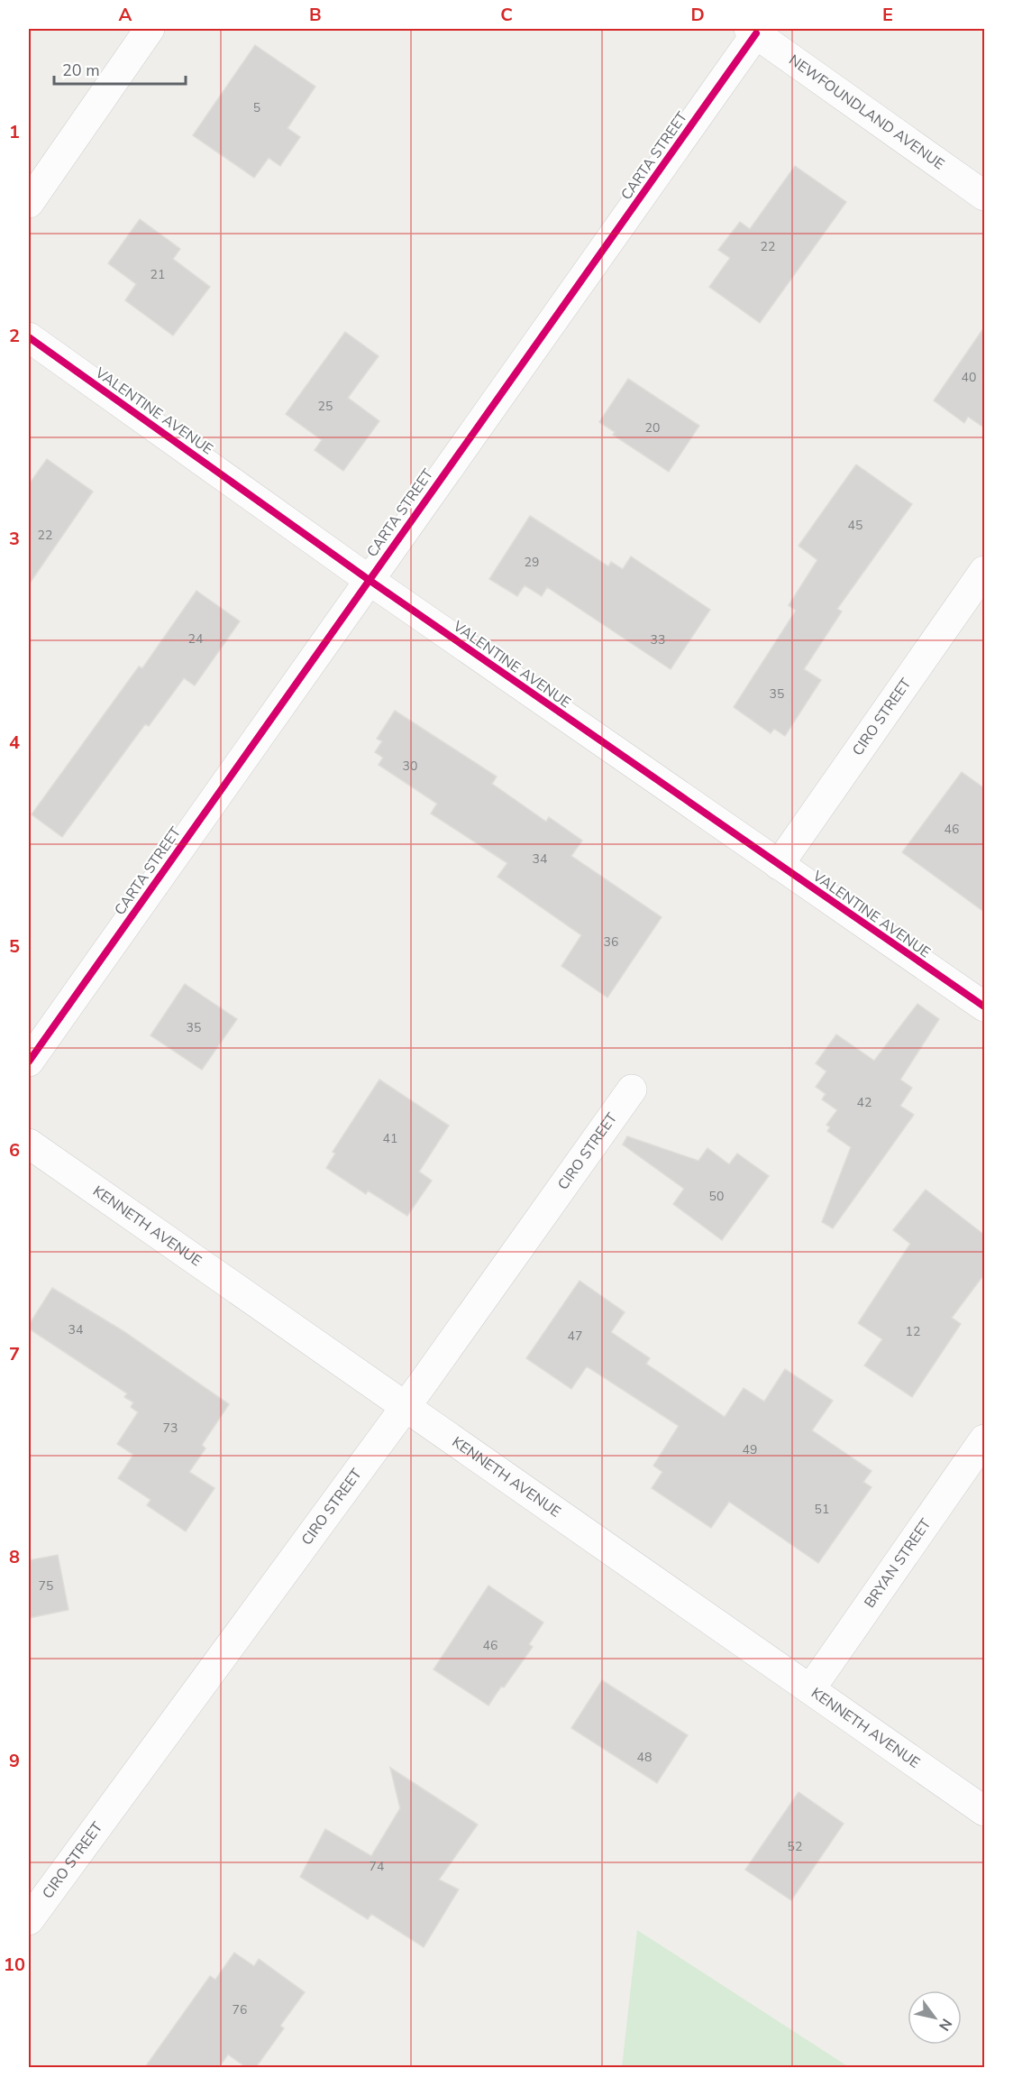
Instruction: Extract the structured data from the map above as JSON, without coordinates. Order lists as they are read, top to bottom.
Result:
{
  "streets": {
    "street": [
      "NEWFOUNDLAND AVENUE",
      "CARTA STREET",
      "VALENTINE AVENUE",
      "CIRO STREET",
      "KENNETH AVENUE",
      "BRYAN STREET"
    ]
  },
  "crossings": [
    ["NEWFOUNDLAND AVENUE", "CARTA STREET"],
    ["CARTA STREET", "VALENTINE AVENUE"],
    ["VALENTINE AVENUE", "CIRO STREET"],
    ["CIRO STREET", "KENNETH AVENUE"],
    ["KENNETH AVENUE", "BRYAN STREET"]
  ],
  "house_numbers": [
    "5",
    "22",
    "21",
    "40",
    "25",
    "20",
    "45",
    "22",
    "29",
    "24",
    "33",
    "35",
    "30",
    "46",
    "34",
    "36",
    "35",
    "42",
    "41",
    "50",
    "34",
    "12",
    "47",
    "73",
    "49",
    "51",
    "75",
    "46",
    "48",
    "52",
    "74",
    "76"
  ],
  "scale_bar": "20 m",
  "north": "bottom right",
  "grid": {
    "columns": [
      "A",
      "B",
      "C",
      "D",
      "E"
    ],
    "rows": [
      "1",
      "2",
      "3",
      "4",
      "5",
      "6",
      "7",
      "8",
      "9",
      "10"
    ]
  }
}
